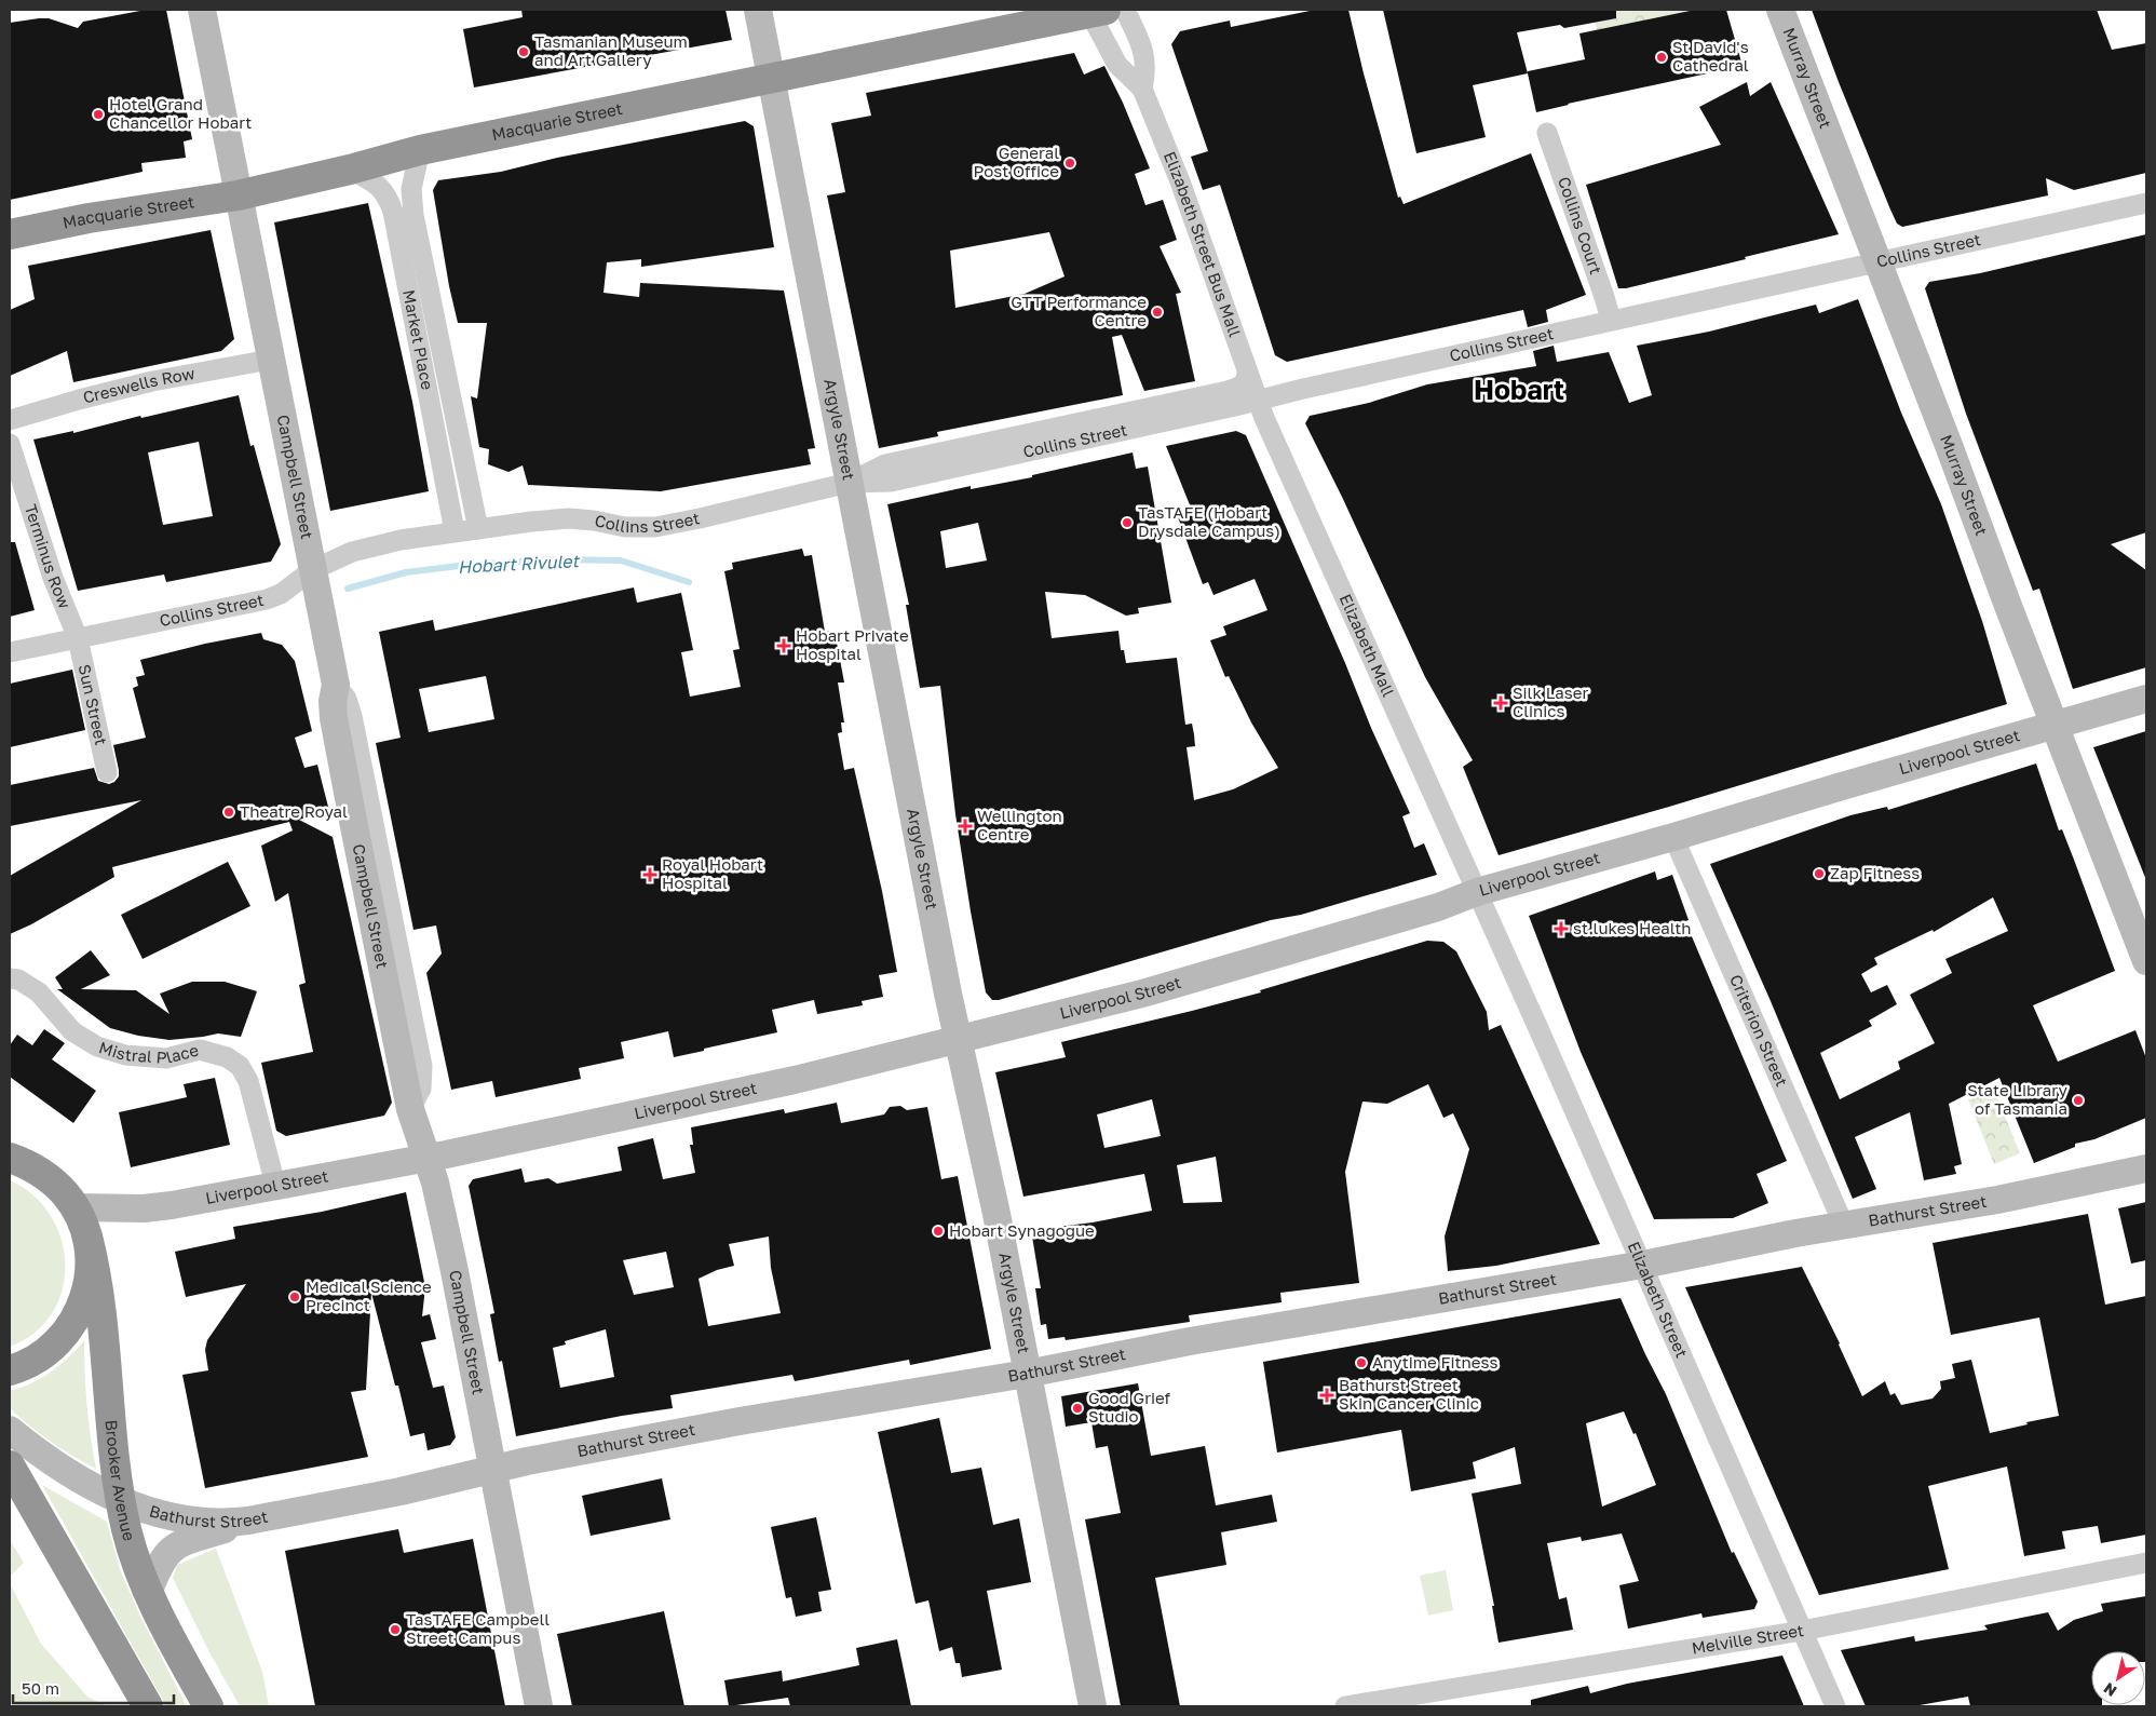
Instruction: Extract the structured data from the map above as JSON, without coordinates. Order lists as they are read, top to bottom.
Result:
{
  "streets": {
    "highway": ["Macquarie Street", "Brooker Avenue"],
    "main road": [
      "Murray Street",
      "Argyle Street",
      "Campbell Street",
      "Liverpool Street",
      "Bathurst Street"
    ],
    "street": [
      "Collins Court",
      "Elizabeth Street Bus Mall",
      "Collins Street",
      "Market Place",
      "Creswells Row",
      "Terminus Row",
      "Elizabeth Mall",
      "Sun Street",
      "Criterion Street",
      "Mistral Place",
      "Elizabeth Street",
      "Melville Street"
    ]
  },
  "crossings": [
    ["Murray Street", "Collins Street"],
    ["Murray Street", "Liverpool Street"],
    ["Macquarie Street", "Market Place"],
    ["Macquarie Street", "Argyle Street"],
    ["Macquarie Street", "Campbell Street"],
    ["Collins Court", "Collins Street"],
    ["Elizabeth Street Bus Mall", "Collins Street"],
    ["Elizabeth Street Bus Mall", "Elizabeth Mall"],
    ["Collins Street", "Market Place"],
    ["Collins Street", "Argyle Street"],
    ["Collins Street", "Campbell Street"],
    ["Collins Street", "Terminus Row"],
    ["Collins Street", "Elizabeth Mall"],
    ["Collins Street", "Sun Street"],
    ["Creswells Row", "Campbell Street"],
    ["Argyle Street", "Liverpool Street"],
    ["Argyle Street", "Bathurst Street"],
    ["Campbell Street", "Liverpool Street"],
    ["Campbell Street", "Bathurst Street"],
    ["Terminus Row", "Sun Street"],
    ["Elizabeth Mall", "Liverpool Street"],
    ["Elizabeth Mall", "Elizabeth Street"],
    ["Liverpool Street", "Criterion Street"],
    ["Liverpool Street", "Mistral Place"],
    ["Liverpool Street", "Elizabeth Street"],
    ["Criterion Street", "Bathurst Street"],
    ["Bathurst Street", "Elizabeth Street"],
    ["Bathurst Street", "Brooker Avenue"],
    ["Elizabeth Street", "Melville Street"]
  ],
  "districts": ["Hobart"],
  "water": ["Hobart Rivulet"],
  "places": {
    "other": [
      "Tasmanian Museum and Art Gallery",
      "St David's Cathedral",
      "Hotel Grand Chancellor Hobart",
      "General Post Office",
      "GTT Performance Centre",
      "TasTAFE (Hobart Drysdale Campus)",
      "Theatre Royal",
      "Zap Fitness",
      "State Library of Tasmania",
      "Hobart Synagogue",
      "Medical Science Precinct",
      "Anytime Fitness",
      "Good Grief Studio",
      "TasTAFE Campbell Street Campus"
    ],
    "health": [
      "Hobart Private Hospital",
      "Silk Laser Clinics",
      "Wellington Centre",
      "Royal Hobart Hospital",
      "st.lukes Health",
      "Bathurst Street Skin Cancer Clinic"
    ]
  },
  "scale_bar": "50 m",
  "north": "bottom left"
}
